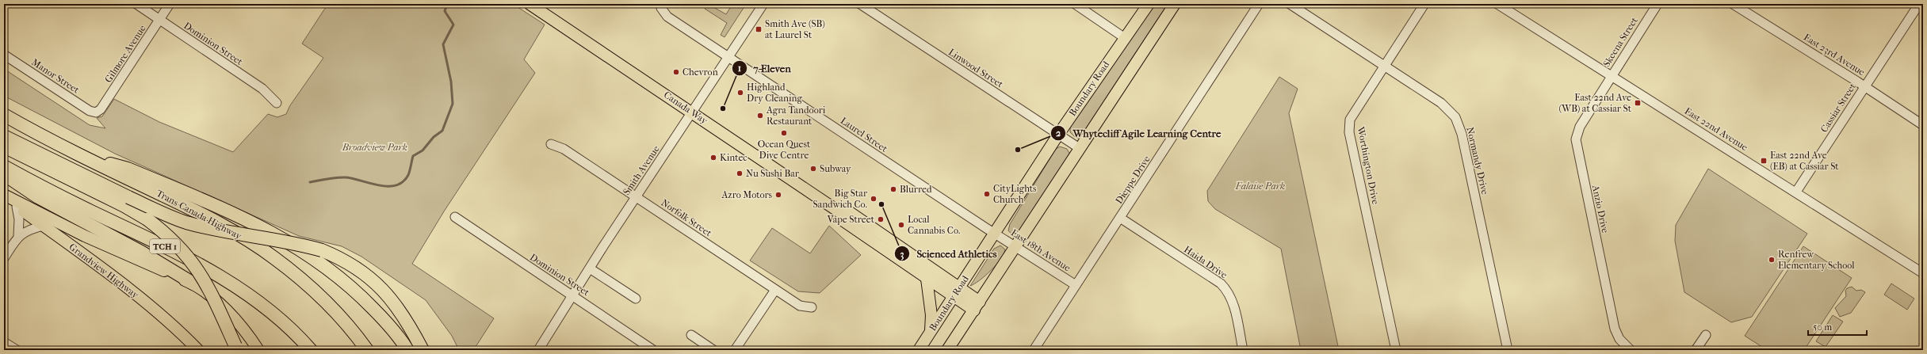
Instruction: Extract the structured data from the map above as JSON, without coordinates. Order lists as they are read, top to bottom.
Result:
{
  "streets": {
    "highway": ["Trans-Canada Highway", "TCH 1"],
    "main road": ["Boundary Road", "Canada Way", "Grandview Highway"],
    "street": [
      "Skeena Street",
      "Dominion Street",
      "Gilmore Avenue",
      "East 23rd Avenue",
      "Linwood Street",
      "Manor Street",
      "Cassiar Street",
      "East 22nd Avenue",
      "Laurel Street",
      "Normandy Drive",
      "Worthington Drive",
      "Smith Avenue",
      "Dieppe Drive",
      "Anzio Drive",
      "Norfolk Street",
      "East 18th Avenue",
      "Haida Drive"
    ]
  },
  "crossings": [
    ["Skeena Street", "East 22nd Avenue"],
    ["Skeena Street", "Anzio Drive"],
    ["Dominion Street", "Gilmore Avenue"],
    ["Dominion Street", "Smith Avenue"],
    ["Gilmore Avenue", "Manor Street"],
    ["East 23rd Avenue", "Cassiar Street"],
    ["Linwood Street", "Boundary Road"],
    ["Boundary Road", "Canada Way"],
    ["Boundary Road", "Laurel Street"],
    ["Boundary Road", "East 18th Avenue"],
    ["Canada Way", "Smith Avenue"],
    ["Cassiar Street", "East 22nd Avenue"],
    ["East 22nd Avenue", "Anzio Drive"],
    ["Laurel Street", "Smith Avenue"],
    ["Laurel Street", "East 18th Avenue"],
    ["Normandy Drive", "Worthington Drive"],
    ["Smith Avenue", "Norfolk Street"],
    ["Dieppe Drive", "East 18th Avenue"],
    ["Dieppe Drive", "Haida Drive"]
  ],
  "parks": ["Broadview Park", "Falaise Park"],
  "places": {
    "transit": ["Smith Ave (SB) at Laurel St", "East 22nd Ave (WB) at Cassiar St", "East 22nd Ave (EB) at Cassiar St"],
    "other": [
      "Chevron",
      "Highland Dry Cleaning",
      "7-Eleven",
      "Agra Tandoori Restaurant",
      "Ocean Quest Dive Centre",
      "Whytecliff Agile Learning Centre",
      "Kintec",
      "Subway",
      "Nu Sushi Bar",
      "Blurred",
      "CityLights Church",
      "Azro Motors",
      "Big Star Sandwich Co.",
      "Scienced Athletics",
      "Vape Street",
      "Local Cannabis Co.",
      "Renfrew Elementary School"
    ]
  },
  "scale_bar": "50 m"
}
